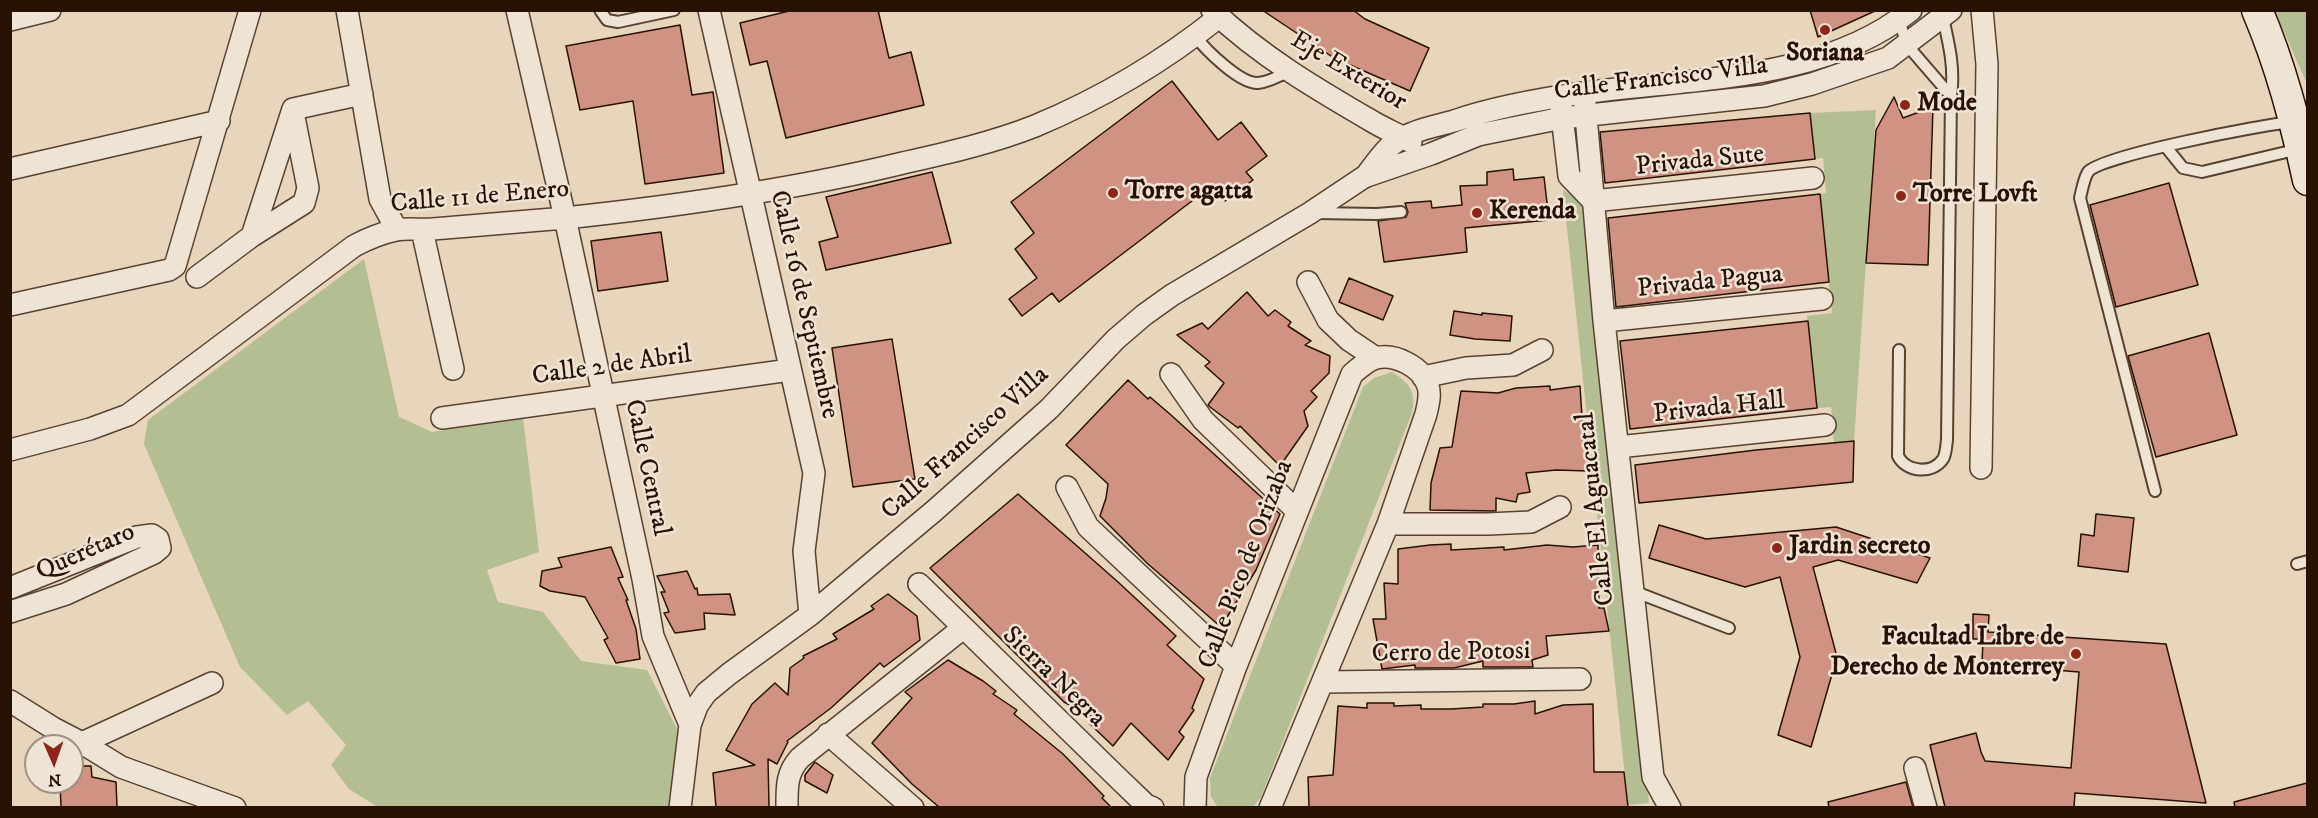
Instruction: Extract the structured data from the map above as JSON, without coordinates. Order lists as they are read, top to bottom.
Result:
{
  "streets": {
    "street": [
      "Eje Exterior",
      "Calle Francisco Villa",
      "Privada Sute",
      "Calle 11 de Enero",
      "Privada Pagua",
      "Calle 16 de Septiembre",
      "Calle 2 de Abril",
      "Privada Hall",
      "Calle Central",
      "Calle El Aguacatal",
      "Querétaro",
      "Calle Pico de Orizaba",
      "Cerro de Potosi",
      "Sierra Negra"
    ]
  },
  "crossings": [
    ["Eje Exterior", "Calle Francisco Villa"],
    ["Eje Exterior", "Calle 11 de Enero"],
    ["Calle Francisco Villa", "Calle 16 de Septiembre"],
    ["Calle Francisco Villa", "Calle Central"],
    ["Calle Francisco Villa", "Calle El Aguacatal"],
    ["Privada Sute", "Calle El Aguacatal"],
    ["Calle 11 de Enero", "Calle 16 de Septiembre"],
    ["Calle 11 de Enero", "Calle Central"],
    ["Privada Pagua", "Calle El Aguacatal"],
    ["Calle 16 de Septiembre", "Calle 2 de Abril"],
    ["Calle 2 de Abril", "Calle Central"],
    ["Privada Hall", "Calle El Aguacatal"]
  ],
  "places": [
    "Soriana",
    "Mode",
    "Torre agatta",
    "Torre Lovft",
    "Kerenda",
    "Jardin secreto",
    "Facultad Libre de Derecho de Monterrey"
  ],
  "north": "bottom"
}
